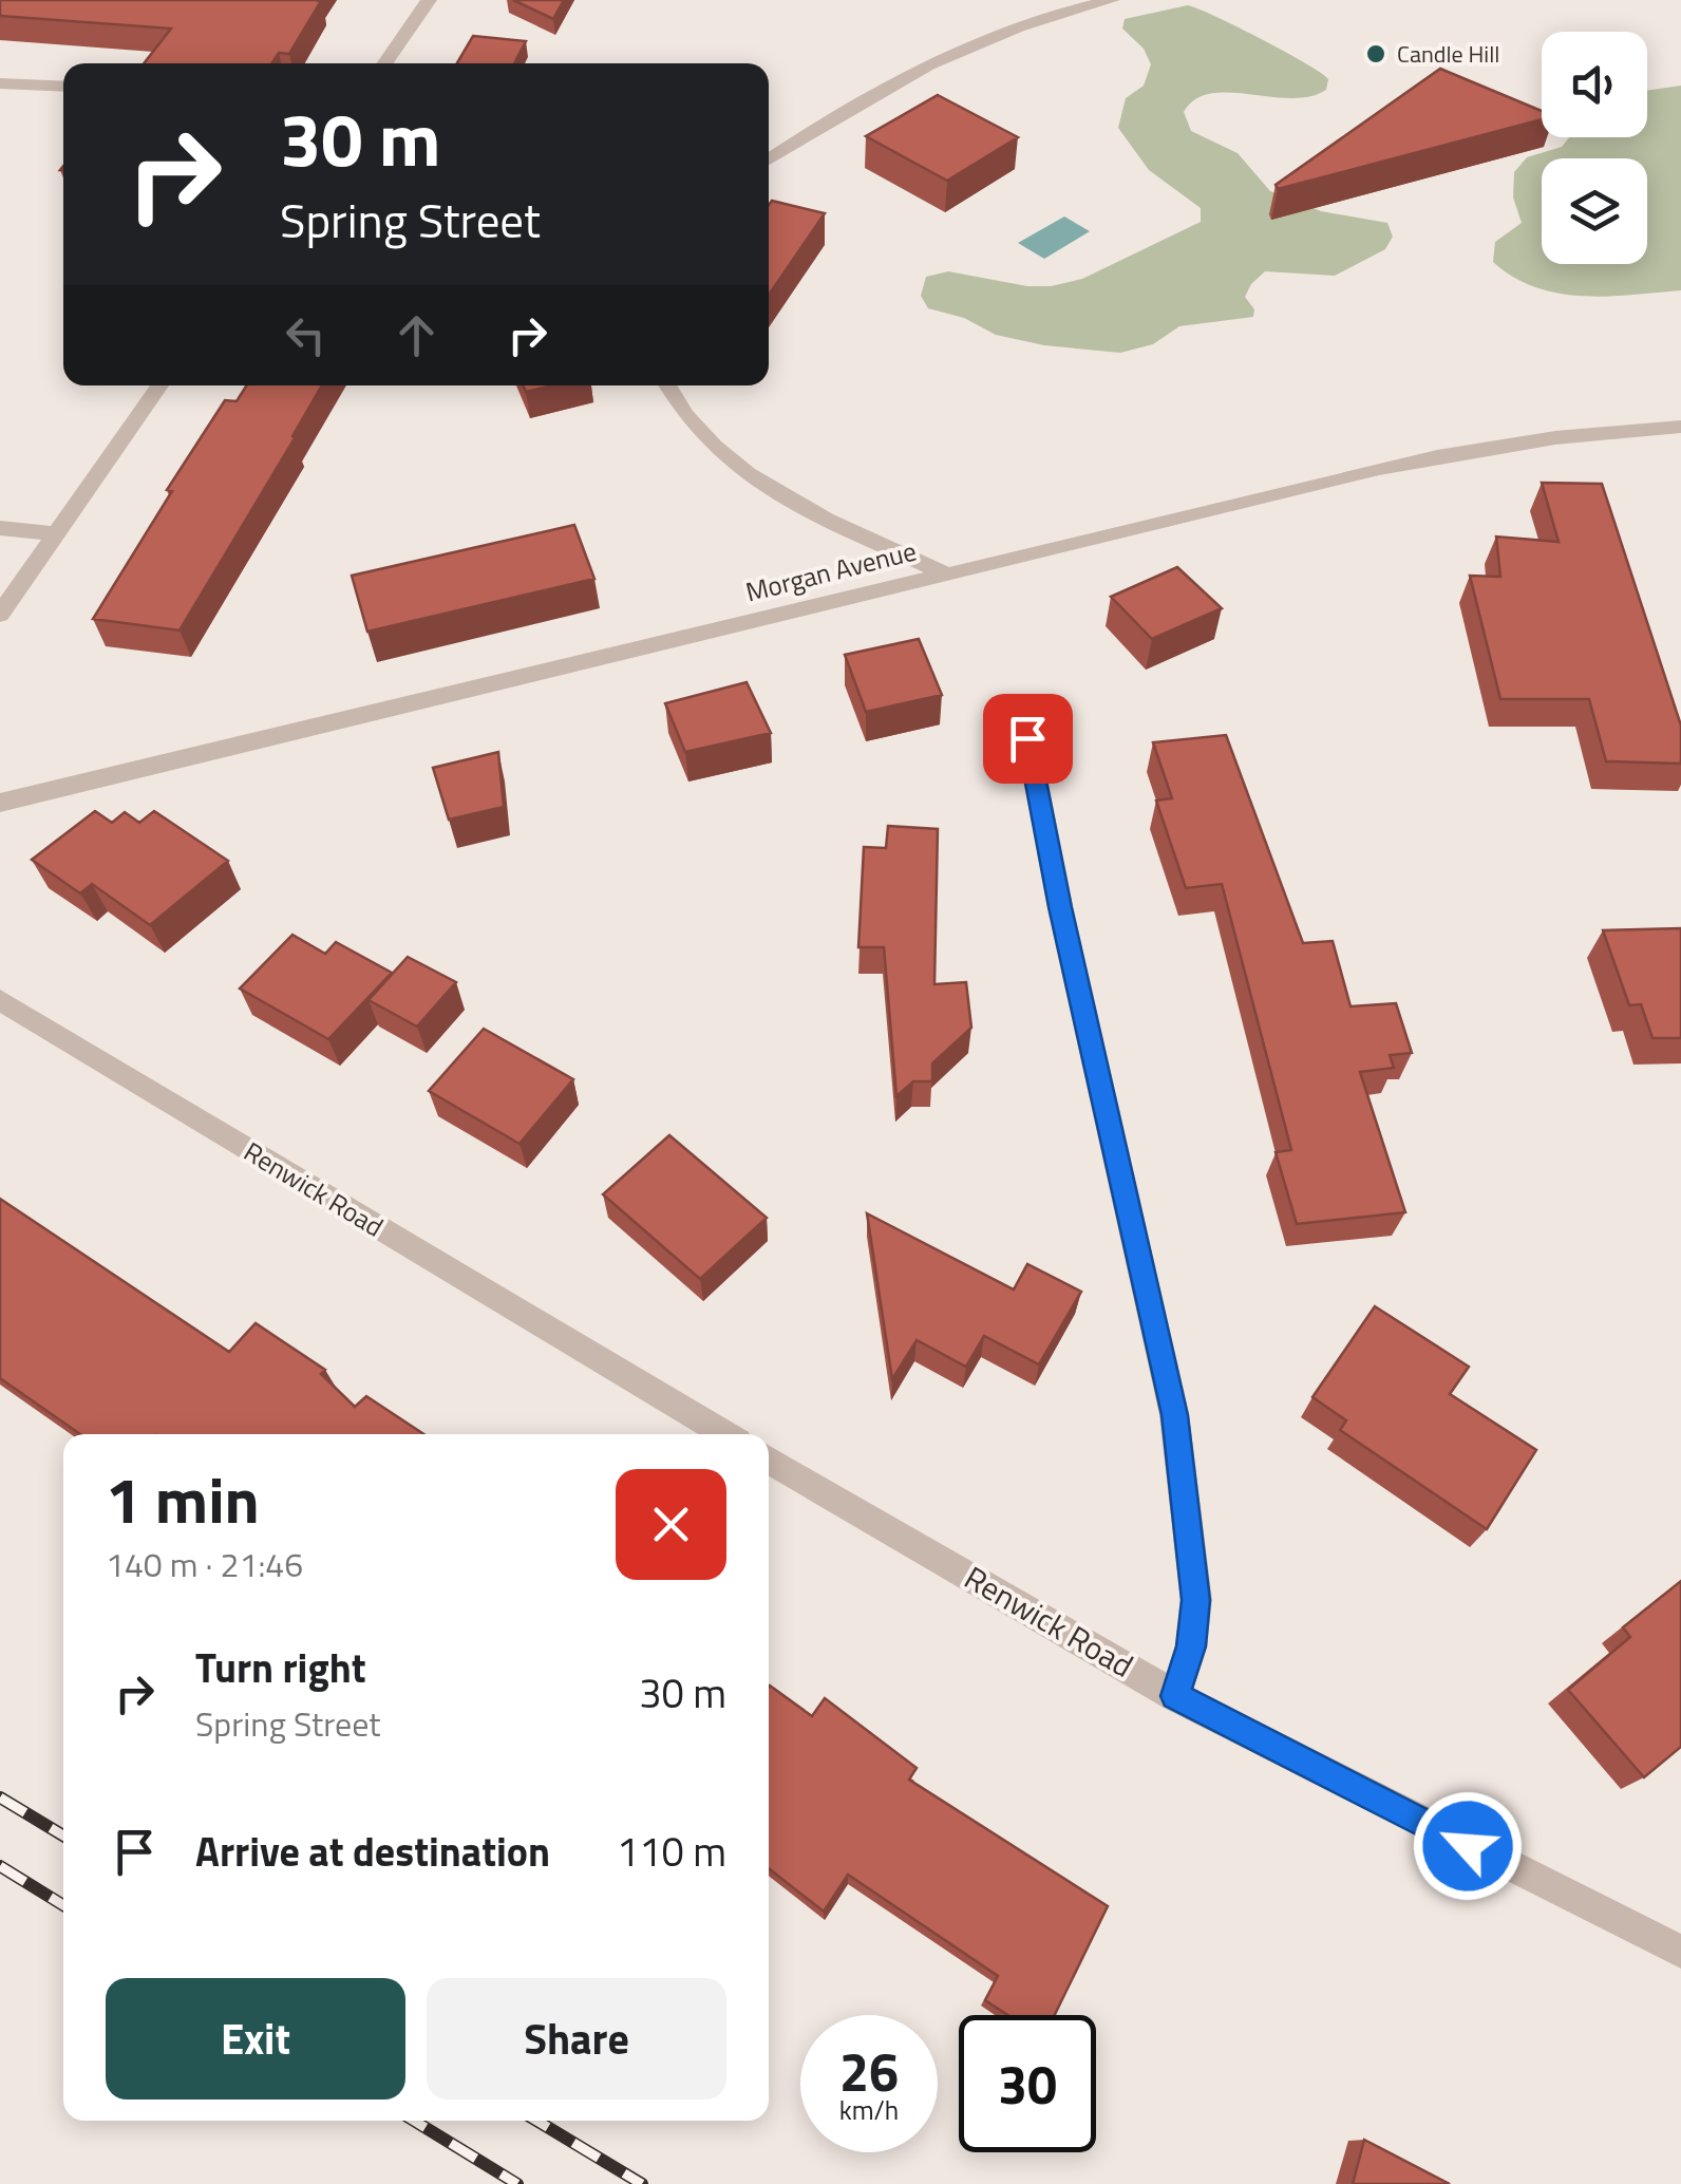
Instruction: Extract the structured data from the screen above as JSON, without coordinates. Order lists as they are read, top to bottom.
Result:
{
  "streets": {
    "street": ["Morgan Avenue", "Renwick Road"]
  },
  "places": ["Candle Hill"],
  "page": {
    "turn": ["30 m", "Spring Street"],
    "heading": ["1 min", "140 m · 21:46"],
    "list": [
      {
        "name": "Turn right",
        "note": "Spring Street",
        "value": "30 m"
      },
      {
        "name": "Arrive at destination",
        "value": "110 m"
      }
    ],
    "buttons": ["Exit", "Share"],
    "speed": "26 km/h",
    "limit": "30"
  }
}
